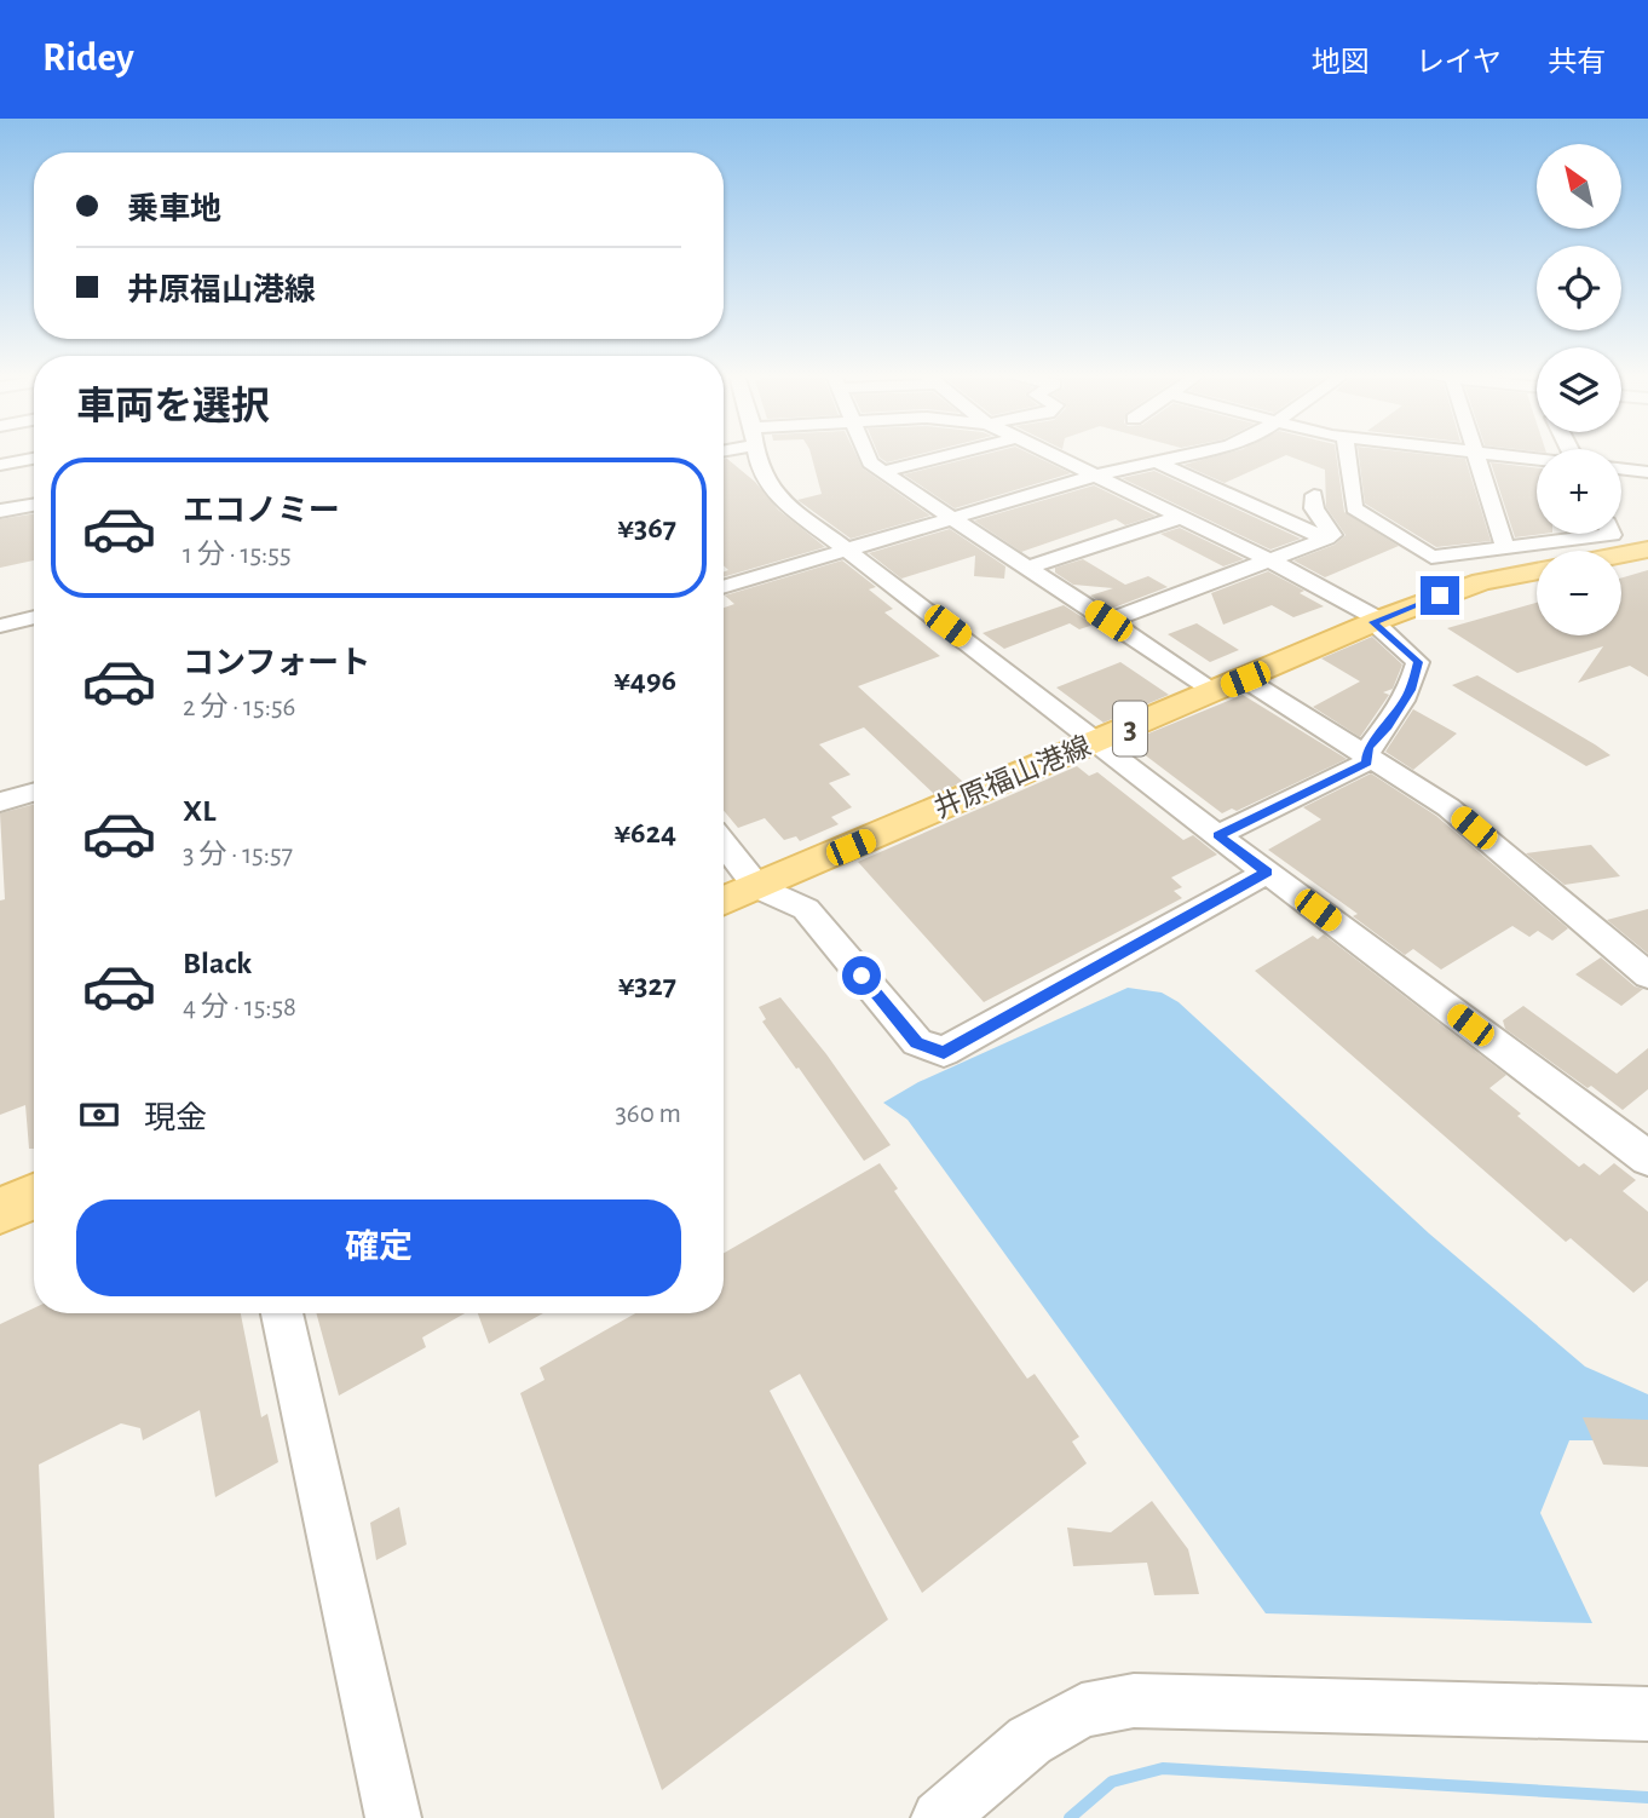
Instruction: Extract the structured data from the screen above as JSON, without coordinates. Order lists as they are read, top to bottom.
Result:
{
  "streets": {
    "main road": ["3", "井原福山港線"]
  },
  "north": "top left",
  "page": {
    "header": "Ridey",
    "nav": ["地図", "レイヤ", "共有"],
    "map_buttons": ["+", "−"],
    "banner": ["乗車地", "井原福山港線"],
    "heading": "車両を選択",
    "list": [
      {
        "name": "エコノミー",
        "note": "1 分 · 15:55",
        "value": "¥367"
      },
      {
        "name": "コンフォート",
        "note": "2 分 · 15:56",
        "value": "¥496"
      },
      {
        "name": "XL",
        "note": "3 分 · 15:57",
        "value": "¥624"
      },
      {
        "name": "Black",
        "note": "4 分 · 15:58",
        "value": "¥327"
      }
    ],
    "pay": ["現金", "360 m"],
    "buttons": "確定"
  }
}
